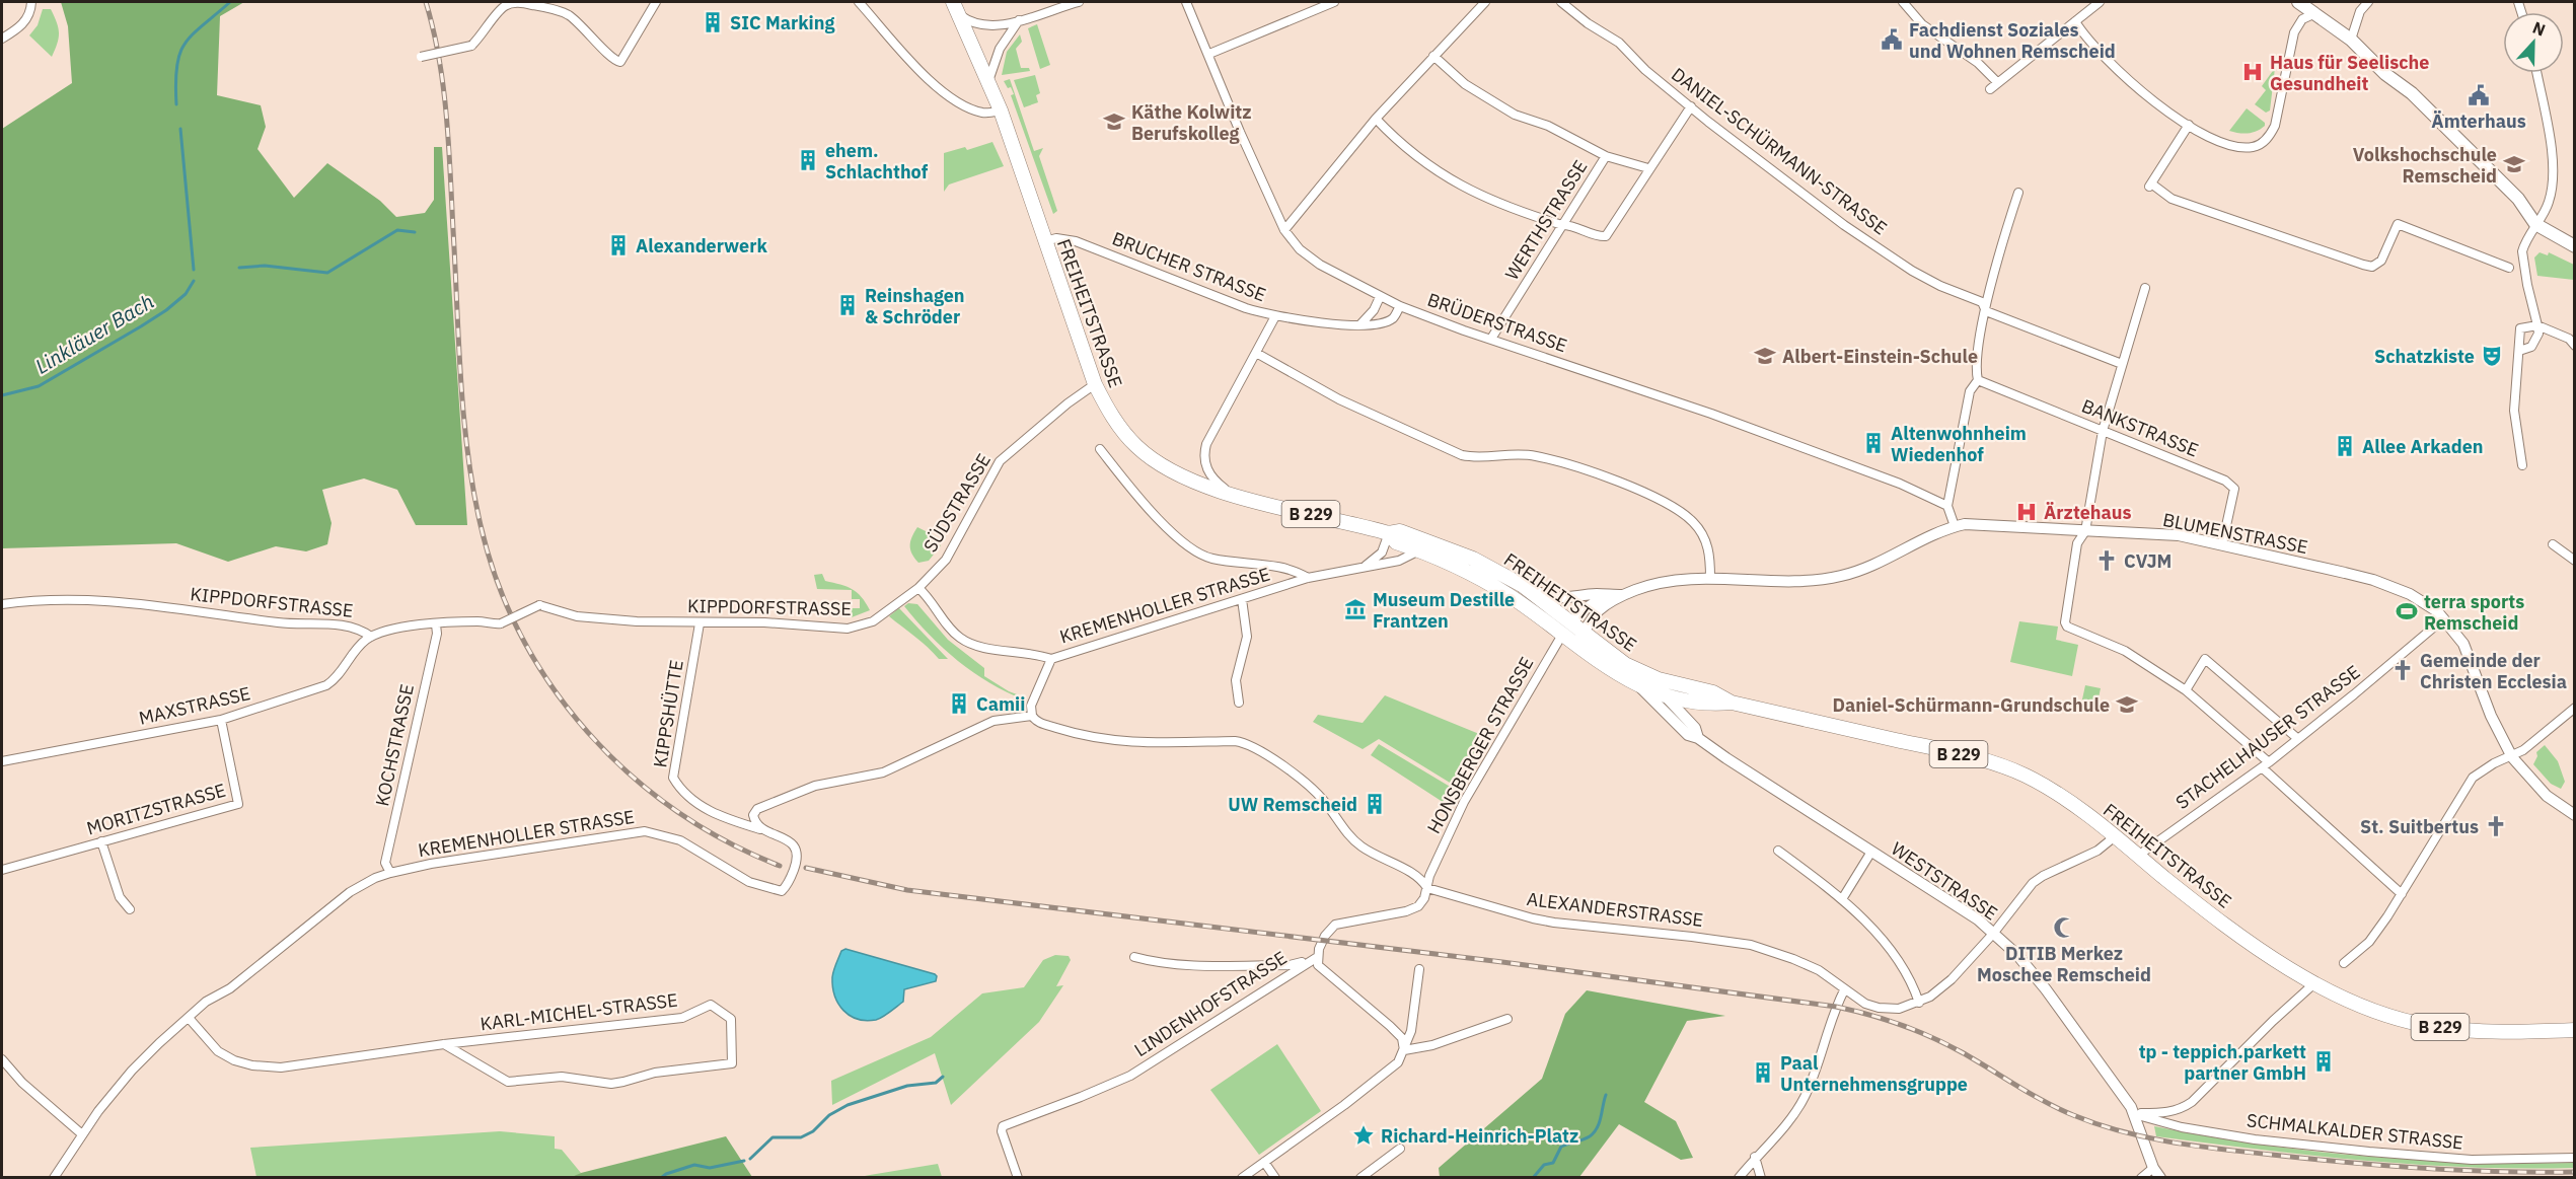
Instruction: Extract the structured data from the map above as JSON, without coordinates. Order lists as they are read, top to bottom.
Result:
{
  "streets": {
    "main road": ["FREIHEITSTRASSE", "B 229"],
    "street": [
      "DANIEL-SCHÜRMANN-STRASSE",
      "WERTHSTRASSE",
      "BRUCHER STRASSE",
      "BRÜDERSTRASSE",
      "BANKSTRASSE",
      "SÜDSTRASSE",
      "BLUMENSTRASSE",
      "KIPPDORFSTRASSE",
      "KREMENHOLLER STRASSE",
      "MAXSTRASSE",
      "KIPPSHÜTTE",
      "STACHELHAUSER STRASSE",
      "KOCHSTRASSE",
      "HONSBERGER STRASSE",
      "MORITZSTRASSE",
      "WESTSTRASSE",
      "ALEXANDERSTRASSE",
      "LINDENHOFSTRASSE",
      "KARL-MICHEL-STRASSE",
      "SCHMALKALDER STRASSE"
    ]
  },
  "crossings": [
    ["WERTHSTRASSE", "BRÜDERSTRASSE"],
    ["BRUCHER STRASSE", "FREIHEITSTRASSE"],
    ["BRUCHER STRASSE", "BRÜDERSTRASSE"],
    ["FREIHEITSTRASSE", "SÜDSTRASSE"],
    ["FREIHEITSTRASSE", "BLUMENSTRASSE"],
    ["FREIHEITSTRASSE", "KREMENHOLLER STRASSE"],
    ["FREIHEITSTRASSE", "STACHELHAUSER STRASSE"],
    ["FREIHEITSTRASSE", "HONSBERGER STRASSE"],
    ["FREIHEITSTRASSE", "WESTSTRASSE"],
    ["BANKSTRASSE", "BLUMENSTRASSE"],
    ["SÜDSTRASSE", "KIPPDORFSTRASSE"],
    ["BLUMENSTRASSE", "STACHELHAUSER STRASSE"],
    ["KIPPDORFSTRASSE", "MAXSTRASSE"],
    ["KIPPDORFSTRASSE", "KIPPSHÜTTE"],
    ["KIPPDORFSTRASSE", "KOCHSTRASSE"],
    ["KREMENHOLLER STRASSE", "KIPPSHÜTTE"],
    ["KREMENHOLLER STRASSE", "KOCHSTRASSE"],
    ["KREMENHOLLER STRASSE", "ALEXANDERSTRASSE"],
    ["KREMENHOLLER STRASSE", "KARL-MICHEL-STRASSE"],
    ["MAXSTRASSE", "MORITZSTRASSE"],
    ["HONSBERGER STRASSE", "ALEXANDERSTRASSE"],
    ["HONSBERGER STRASSE", "LINDENHOFSTRASSE"],
    ["WESTSTRASSE", "SCHMALKALDER STRASSE"]
  ],
  "water": ["Linkläuer Bach"],
  "places": {
    "building": [
      "SIC Marking",
      "ehem. Schlachthof",
      "Alexanderwerk",
      "Reinshagen & Schröder",
      "Altenwohnheim Wiedenhof",
      "Allee Arkaden",
      "Camii",
      "UW Remscheid",
      "tp - teppich.parkett partner GmbH",
      "Paal Unternehmensgruppe"
    ],
    "public building": ["Fachdienst Soziales und Wohnen Remscheid", "Ämterhaus"],
    "hospital": ["Haus für Seelische Gesundheit", "Ärztehaus"],
    "school or university": [
      "Käthe Kolwitz Berufskolleg",
      "Volkshochschule Remscheid",
      "Albert-Einstein-Schule",
      "Daniel-Schürmann-Grundschule"
    ],
    "theatre": ["Schatzkiste"],
    "church": ["CVJM", "Gemeinde der Christen Ecclesia", "St. Suitbertus"],
    "museum": ["Museum Destille Frantzen"],
    "sports": ["terra sports Remscheid"],
    "mosque": ["DITIB Merkez Moschee Remscheid"],
    "place": ["Richard-Heinrich-Platz"]
  },
  "north": "top"
}
